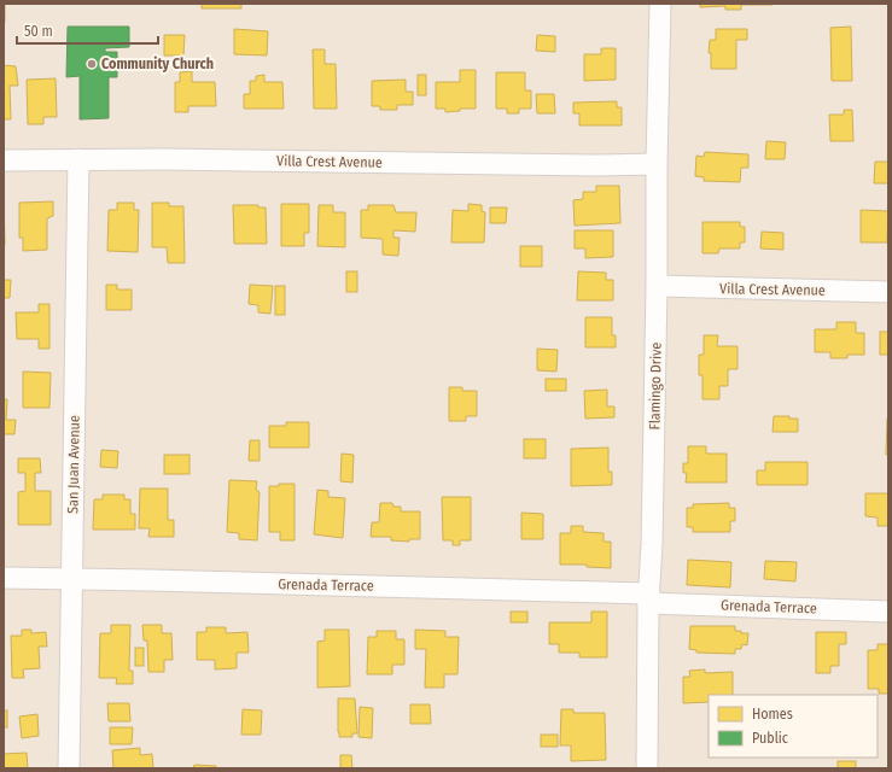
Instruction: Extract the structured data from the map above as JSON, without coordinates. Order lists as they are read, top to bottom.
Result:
{
  "streets": {
    "street": [
      "Villa Crest Avenue",
      "Flamingo Drive",
      "San Juan Avenue",
      "Grenada Terrace"
    ]
  },
  "crossings": [
    ["Villa Crest Avenue", "Flamingo Drive"],
    ["Villa Crest Avenue", "San Juan Avenue"],
    ["Flamingo Drive", "Grenada Terrace"],
    ["San Juan Avenue", "Grenada Terrace"]
  ],
  "places": ["Community Church"],
  "legend": ["Homes", "Public"],
  "scale_bar": "50 m"
}
